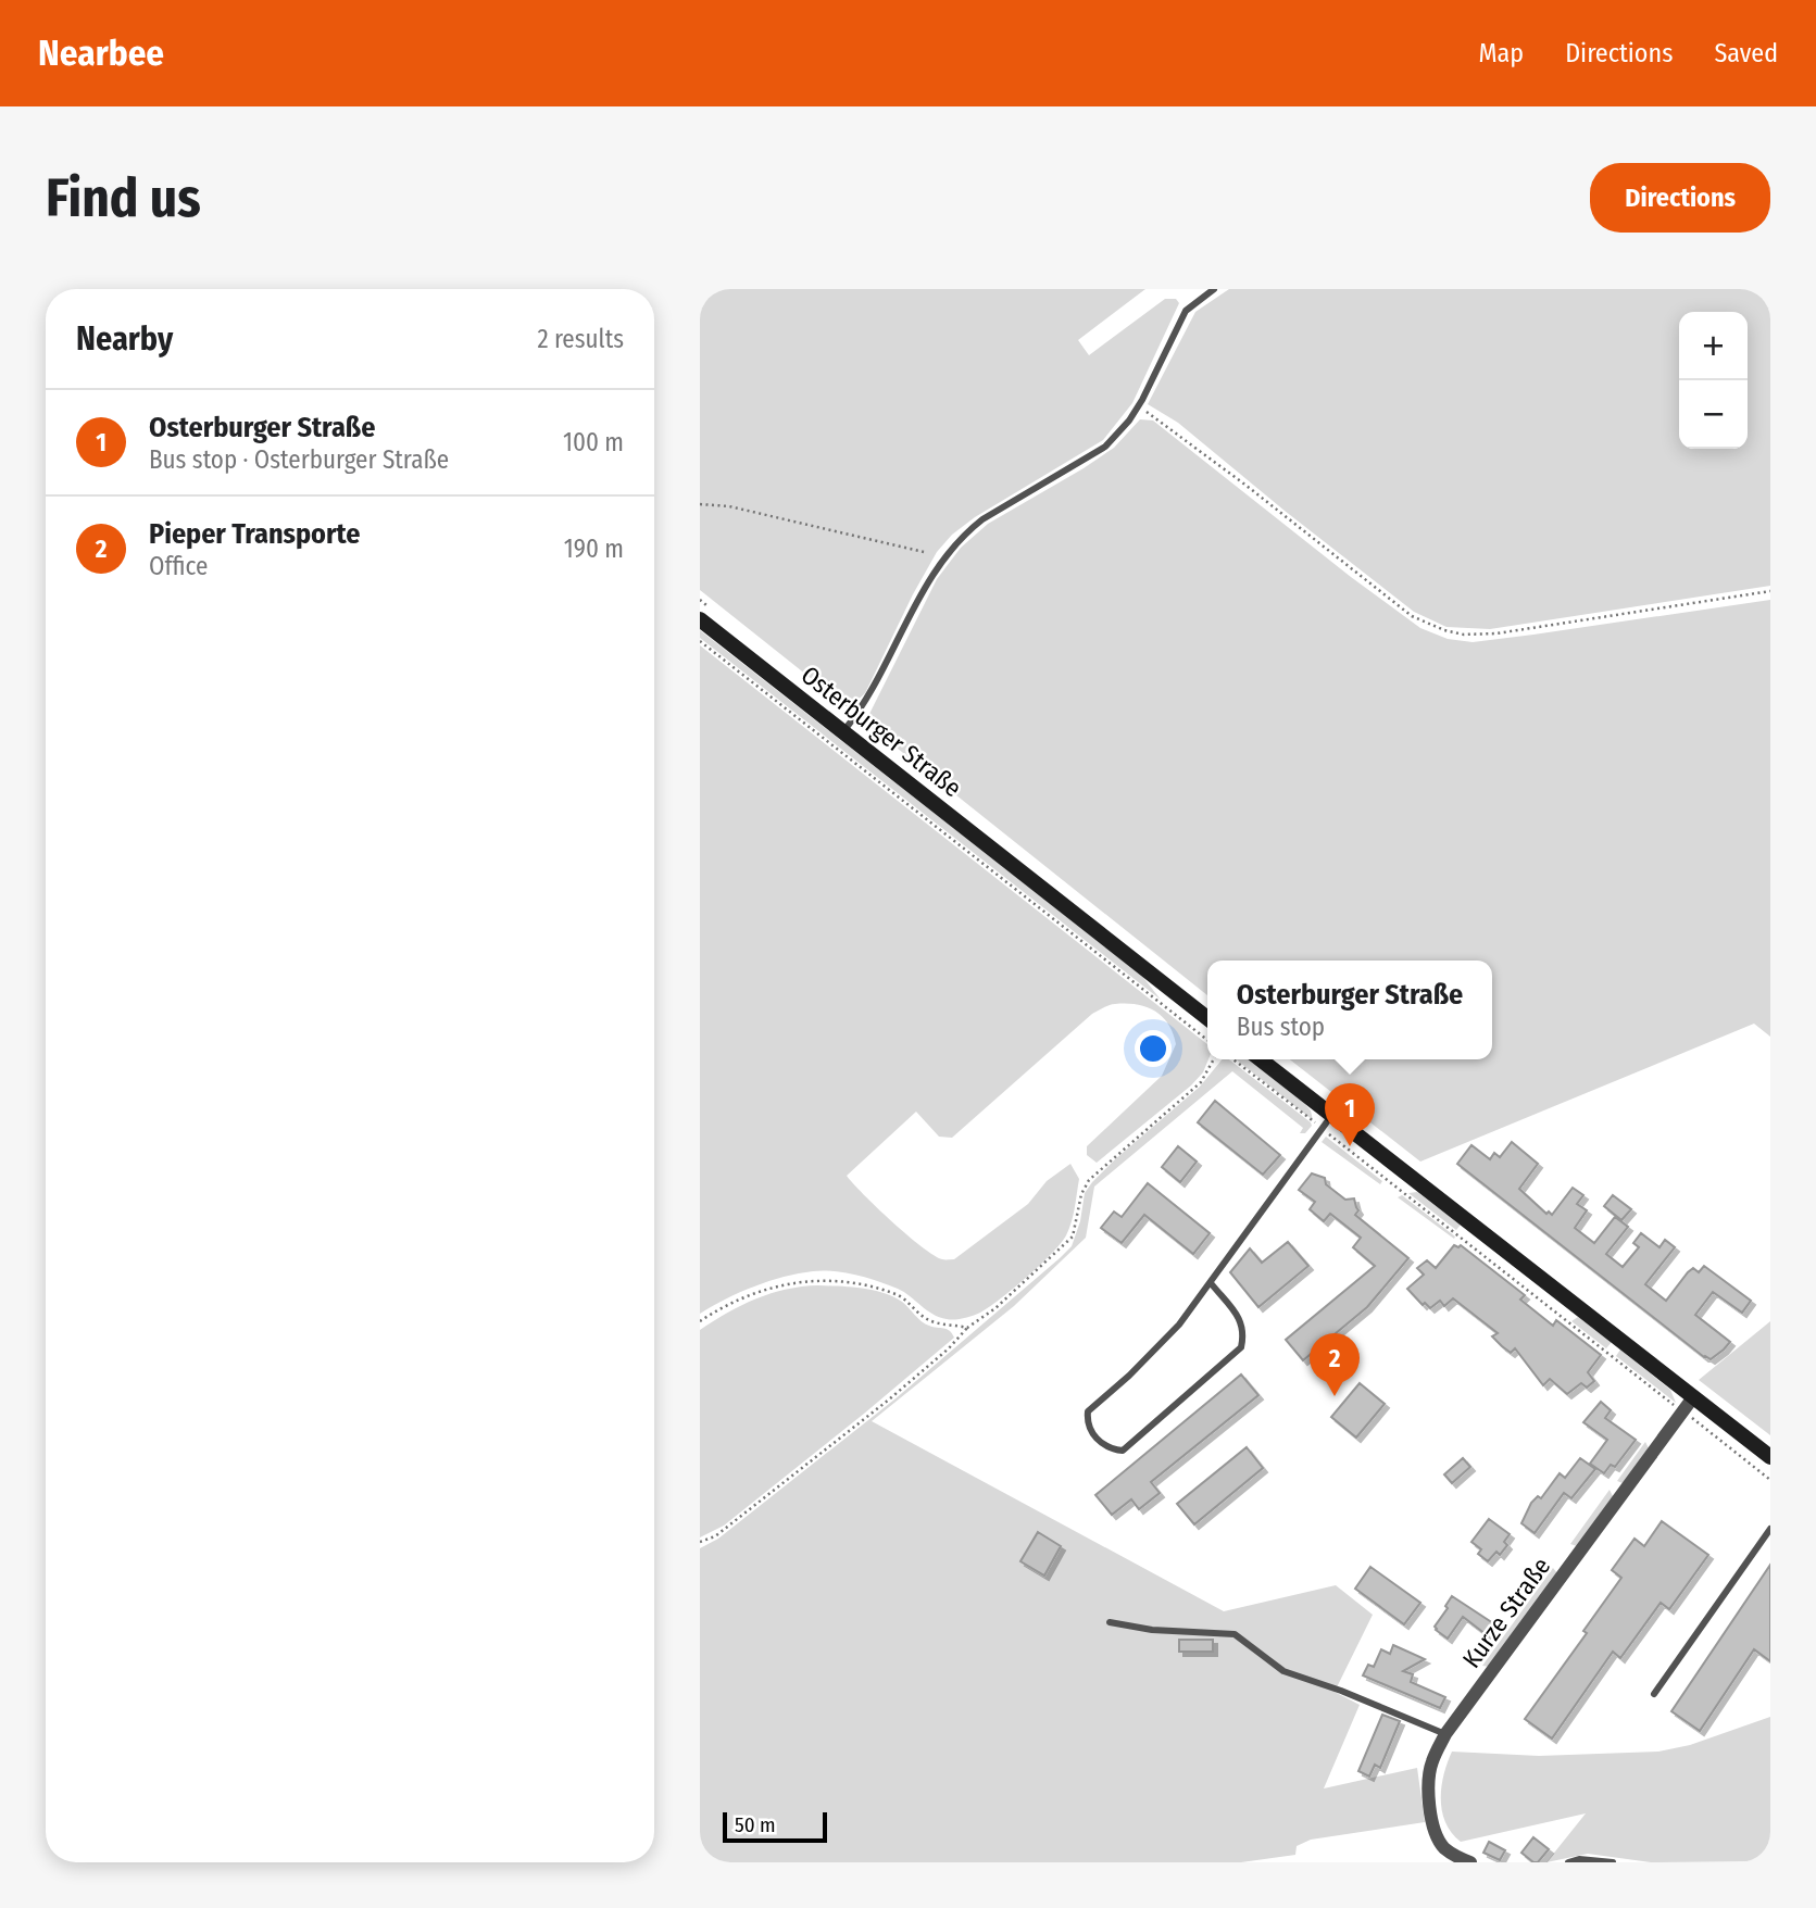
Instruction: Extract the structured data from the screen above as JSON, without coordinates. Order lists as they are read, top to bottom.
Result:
{
  "streets": {
    "street": ["Osterburger Straße", "Kurze Straße"]
  },
  "scale_bar": "50 m",
  "page": {
    "header": "Nearbee",
    "nav": ["Map", "Directions", "Saved"],
    "buttons": "Directions",
    "title": "Find us",
    "heading": ["Nearby", "2 results"],
    "map_buttons": ["+", "−"],
    "list": [
      {
        "mark": "1",
        "name": "Osterburger Straße",
        "note": "Bus stop · Osterburger Straße",
        "value": "100 m"
      },
      {
        "mark": "2",
        "name": "Pieper Transporte",
        "note": "Office",
        "value": "190 m"
      }
    ],
    "popup": ["Osterburger Straße", "Bus stop"],
    "pins": ["1", "2"],
    "scale": "50 m"
  }
}
